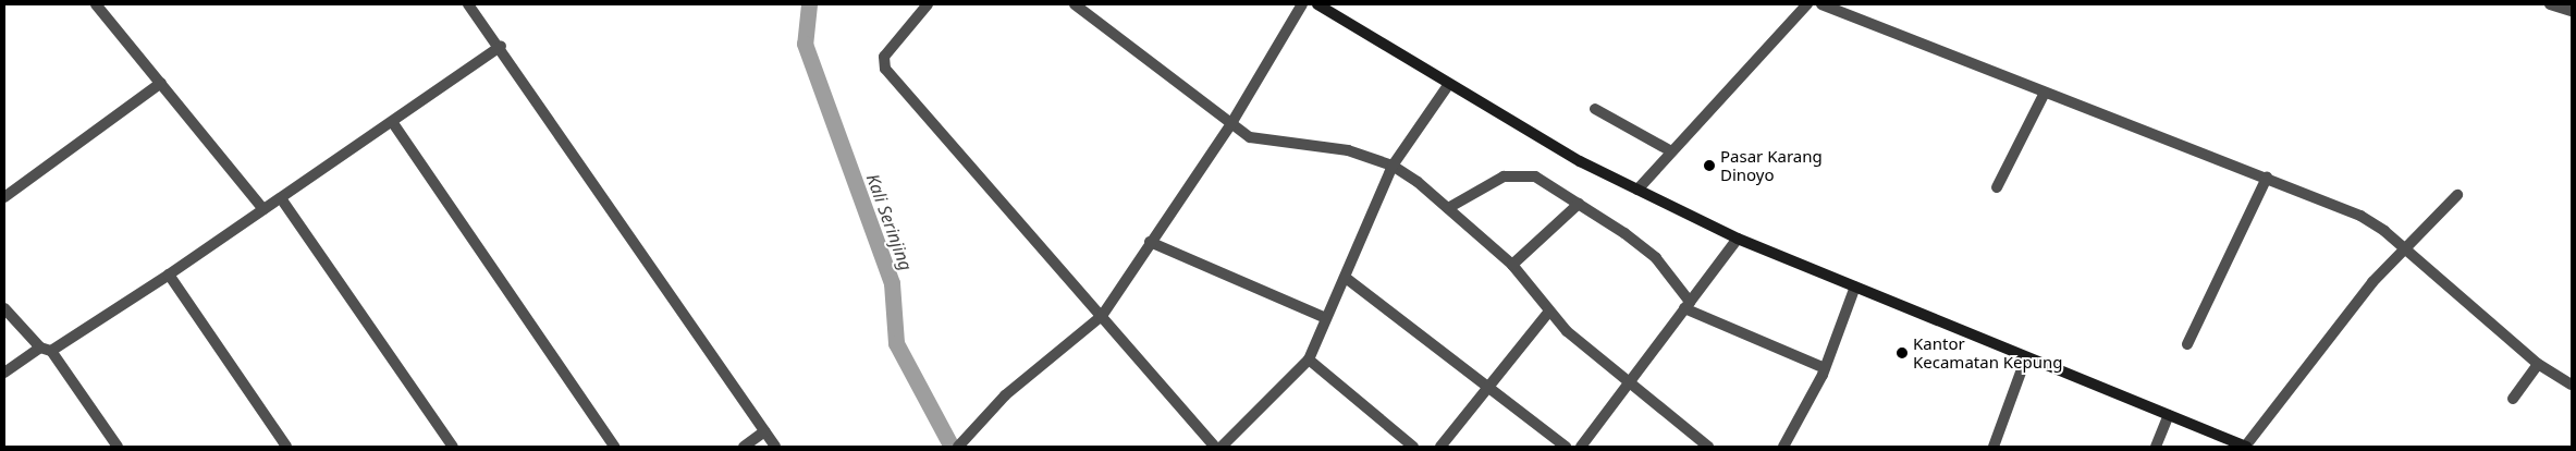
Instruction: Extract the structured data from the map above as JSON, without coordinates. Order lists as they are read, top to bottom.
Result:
{
  "water": ["Kali Serinjing"],
  "places": ["Pasar Karang Dinoyo", "Kantor Kecamatan Kepung"]
}
